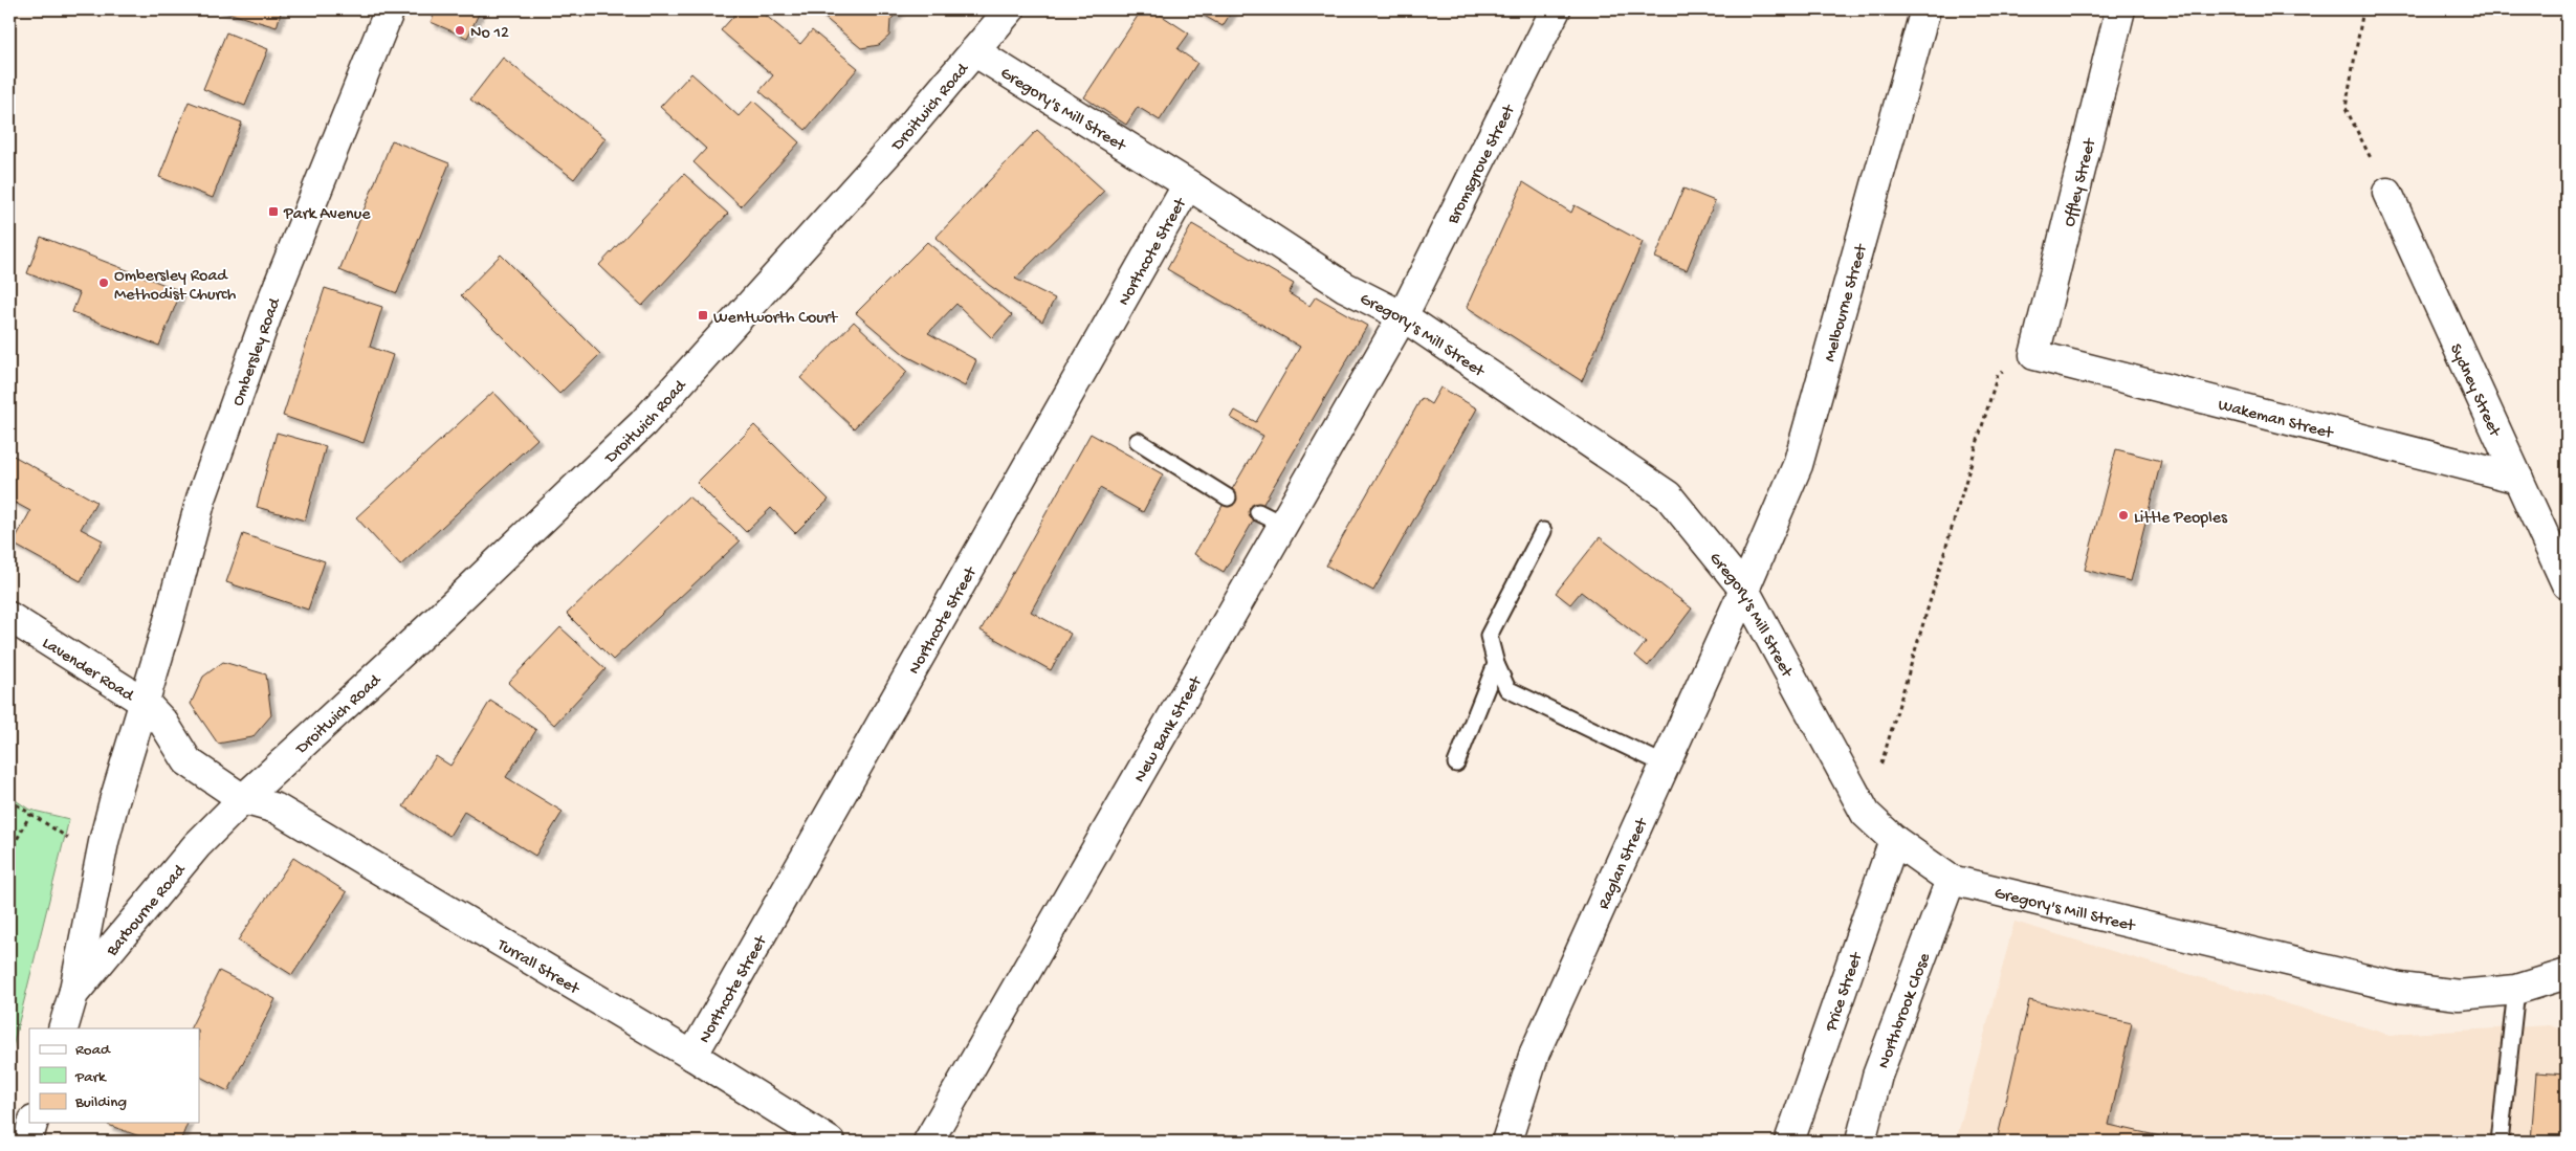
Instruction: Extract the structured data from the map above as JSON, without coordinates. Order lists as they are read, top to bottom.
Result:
{
  "streets": {
    "street": [
      "Droitwich Road",
      "Gregory's Mill Street",
      "Bromsgrove Street",
      "Offley Street",
      "Northcote Street",
      "Melbourne Street",
      "Ombersley Road",
      "Sydney Street",
      "Wakeman Street",
      "Lavender Road",
      "New Bank Street",
      "Raglan Street",
      "Barbourne Road",
      "Turrall Street",
      "Price Street",
      "Northbrook Close"
    ]
  },
  "crossings": [
    ["Droitwich Road", "Gregory's Mill Street"],
    ["Droitwich Road", "Lavender Road"],
    ["Droitwich Road", "Barbourne Road"],
    ["Droitwich Road", "Turrall Street"],
    ["Gregory's Mill Street", "Bromsgrove Street"],
    ["Gregory's Mill Street", "Northcote Street"],
    ["Gregory's Mill Street", "Melbourne Street"],
    ["Gregory's Mill Street", "New Bank Street"],
    ["Gregory's Mill Street", "Raglan Street"],
    ["Gregory's Mill Street", "Price Street"],
    ["Gregory's Mill Street", "Northbrook Close"],
    ["Bromsgrove Street", "New Bank Street"],
    ["Offley Street", "Wakeman Street"],
    ["Northcote Street", "Turrall Street"],
    ["Melbourne Street", "Raglan Street"],
    ["Ombersley Road", "Lavender Road"],
    ["Ombersley Road", "Barbourne Road"],
    ["Sydney Street", "Wakeman Street"],
    ["Lavender Road", "Barbourne Road"],
    ["Lavender Road", "Turrall Street"],
    ["Barbourne Road", "Turrall Street"]
  ],
  "places": {
    "other": ["No 12", "Ombersley Road Methodist Church", "Little Peoples"],
    "transit": ["Park Avenue", "Wentworth Court"]
  },
  "legend": ["Road", "Park", "Building"]
}
